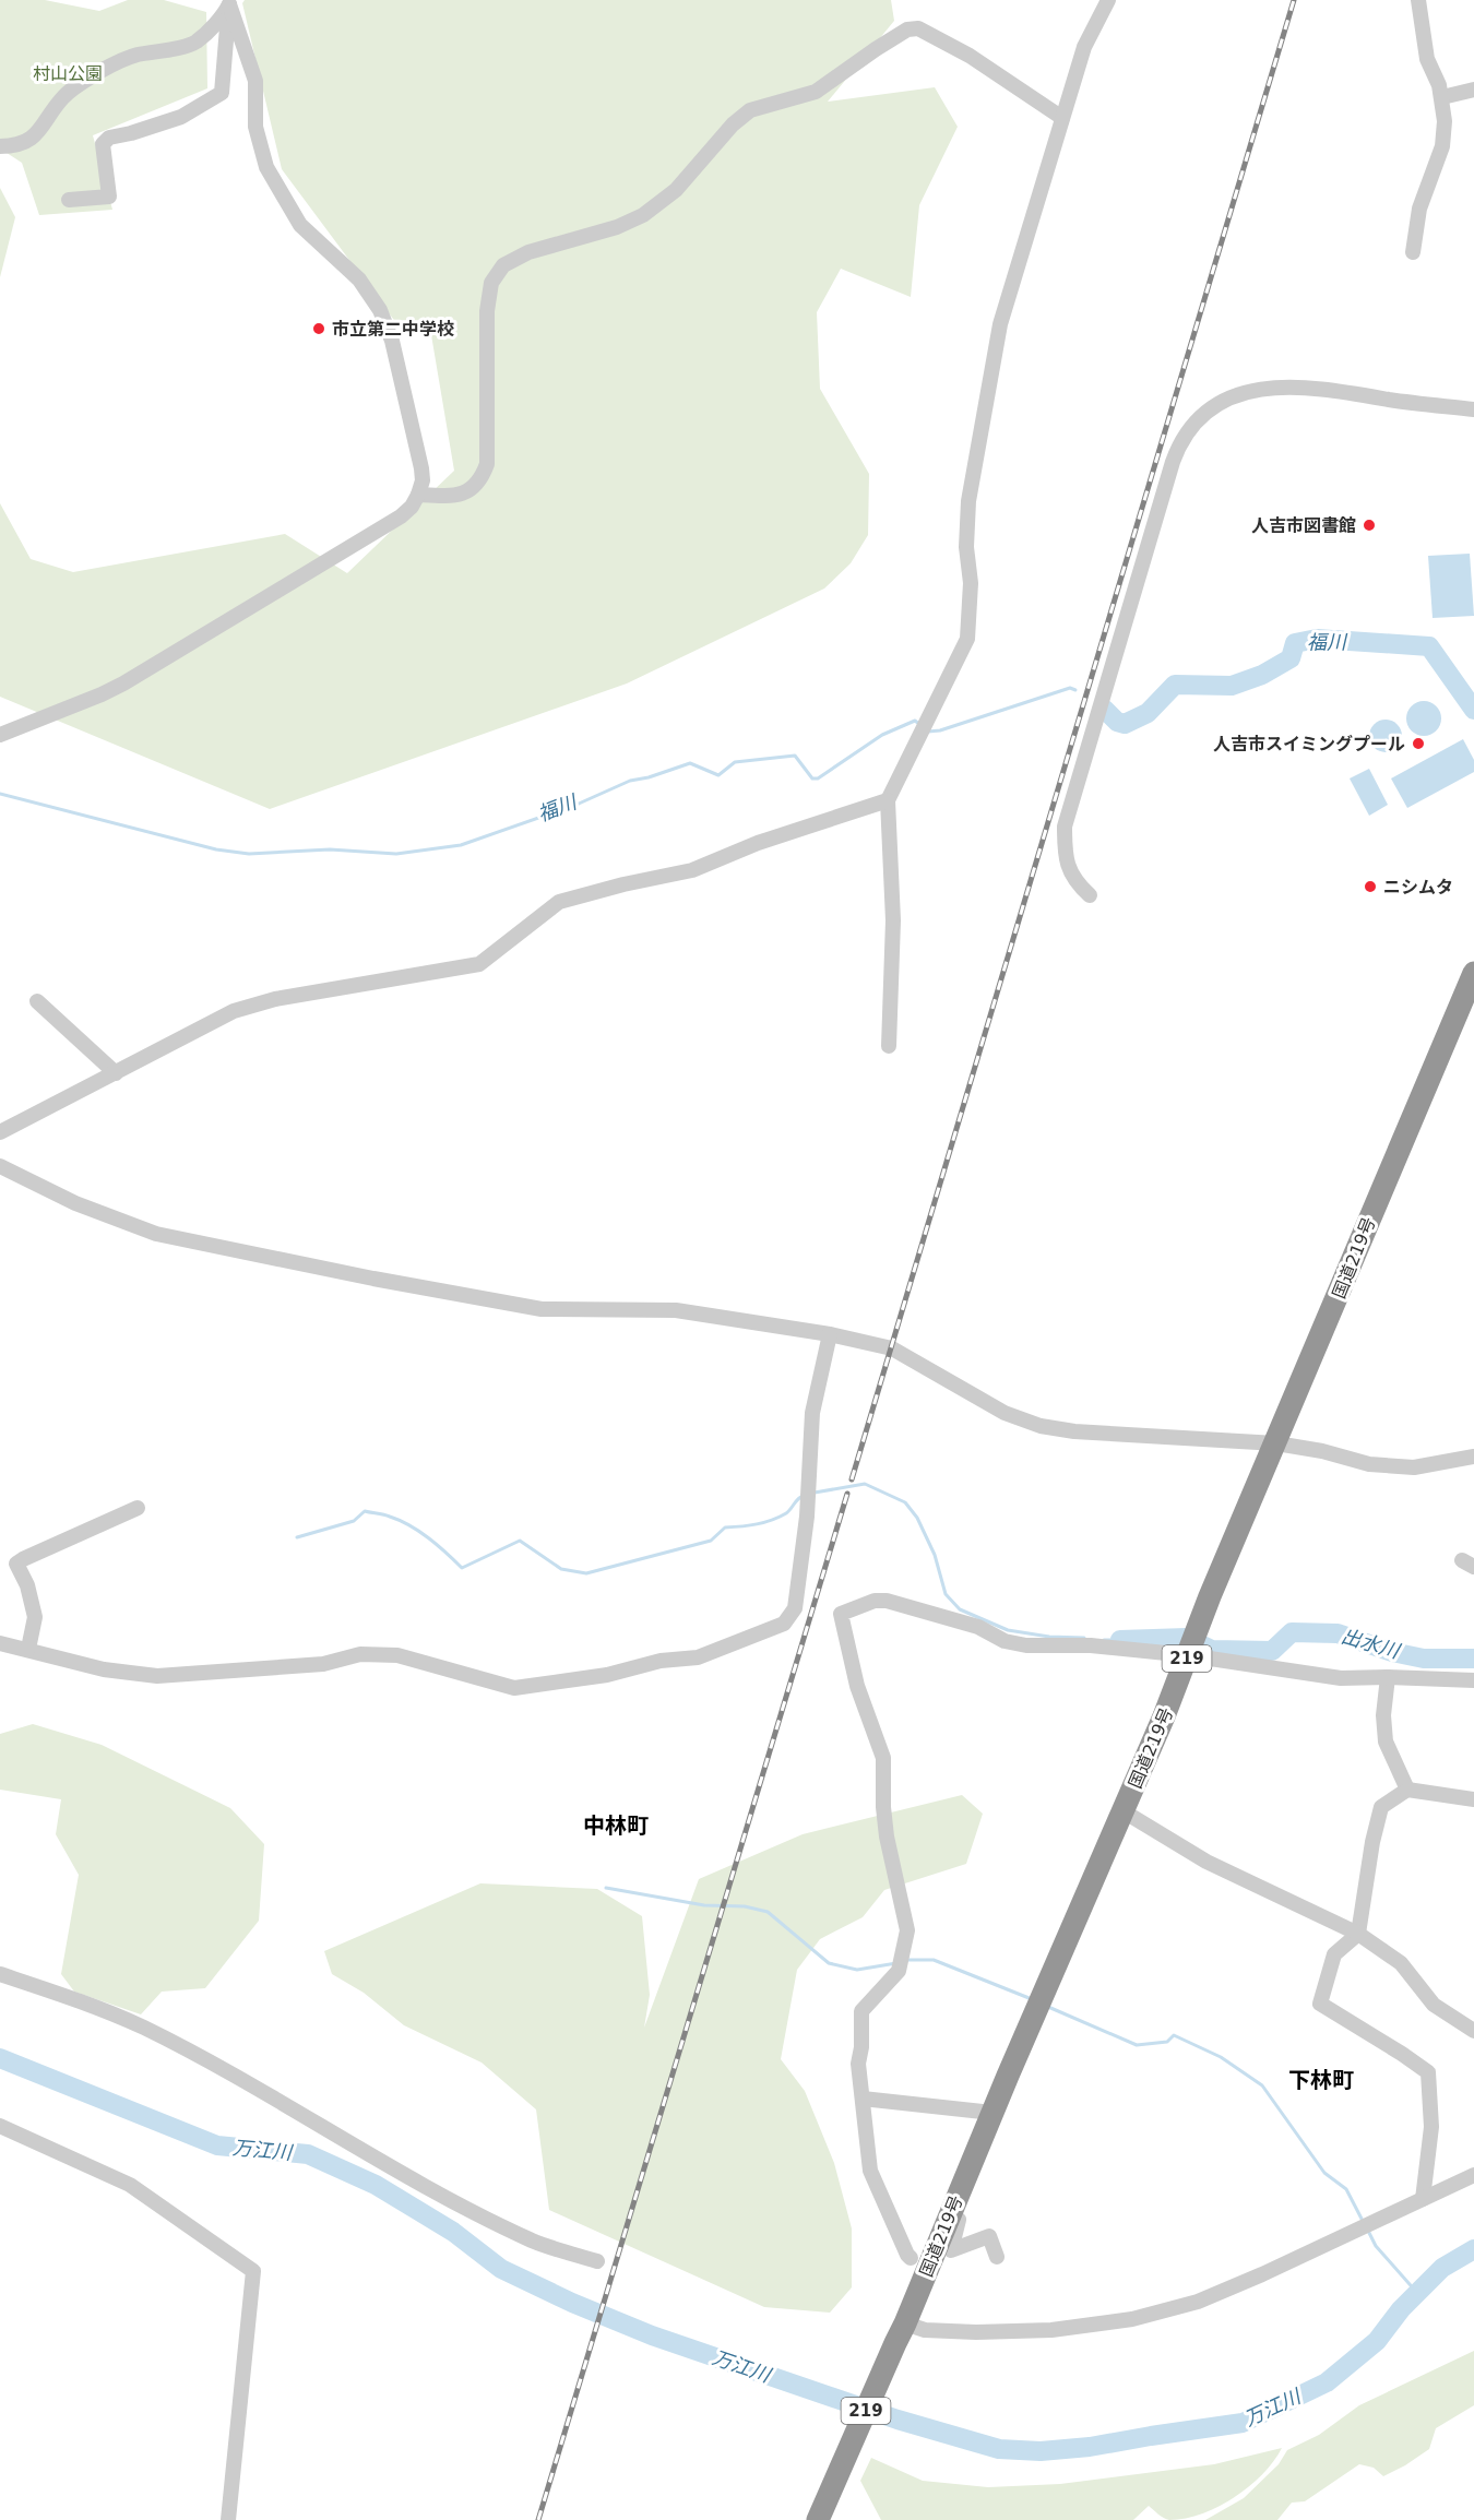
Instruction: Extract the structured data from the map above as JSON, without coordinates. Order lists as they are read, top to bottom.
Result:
{
  "streets": {
    "highway": ["国道219号", "219"]
  },
  "districts": ["中林町", "下林町"],
  "water": ["福川", "出水川", "万江川"],
  "parks": ["村山公園"],
  "places": [
    "市立第二中学校",
    "人吉市図書館",
    "人吉市スイミングプール",
    "ニシムタ"
  ]
}
